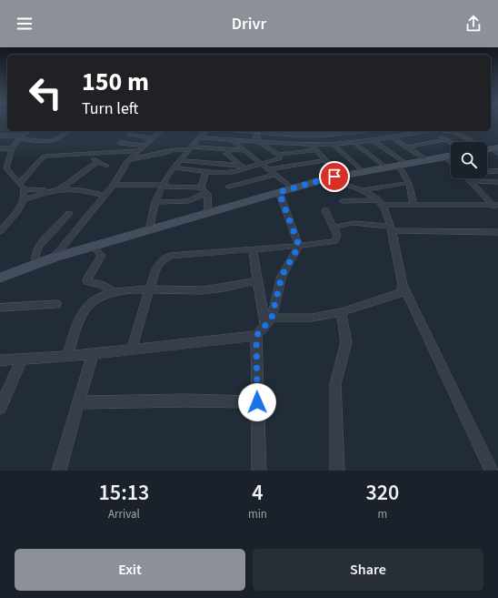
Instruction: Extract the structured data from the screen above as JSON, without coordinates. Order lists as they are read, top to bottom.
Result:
{
  "page": {
    "header": "Drivr",
    "turn": ["150 m", "Turn left"],
    "eta": [
      "15:13",
      "Arrival",
      "4",
      "min",
      "320",
      "m"
    ],
    "buttons": ["Exit", "Share"]
  }
}
